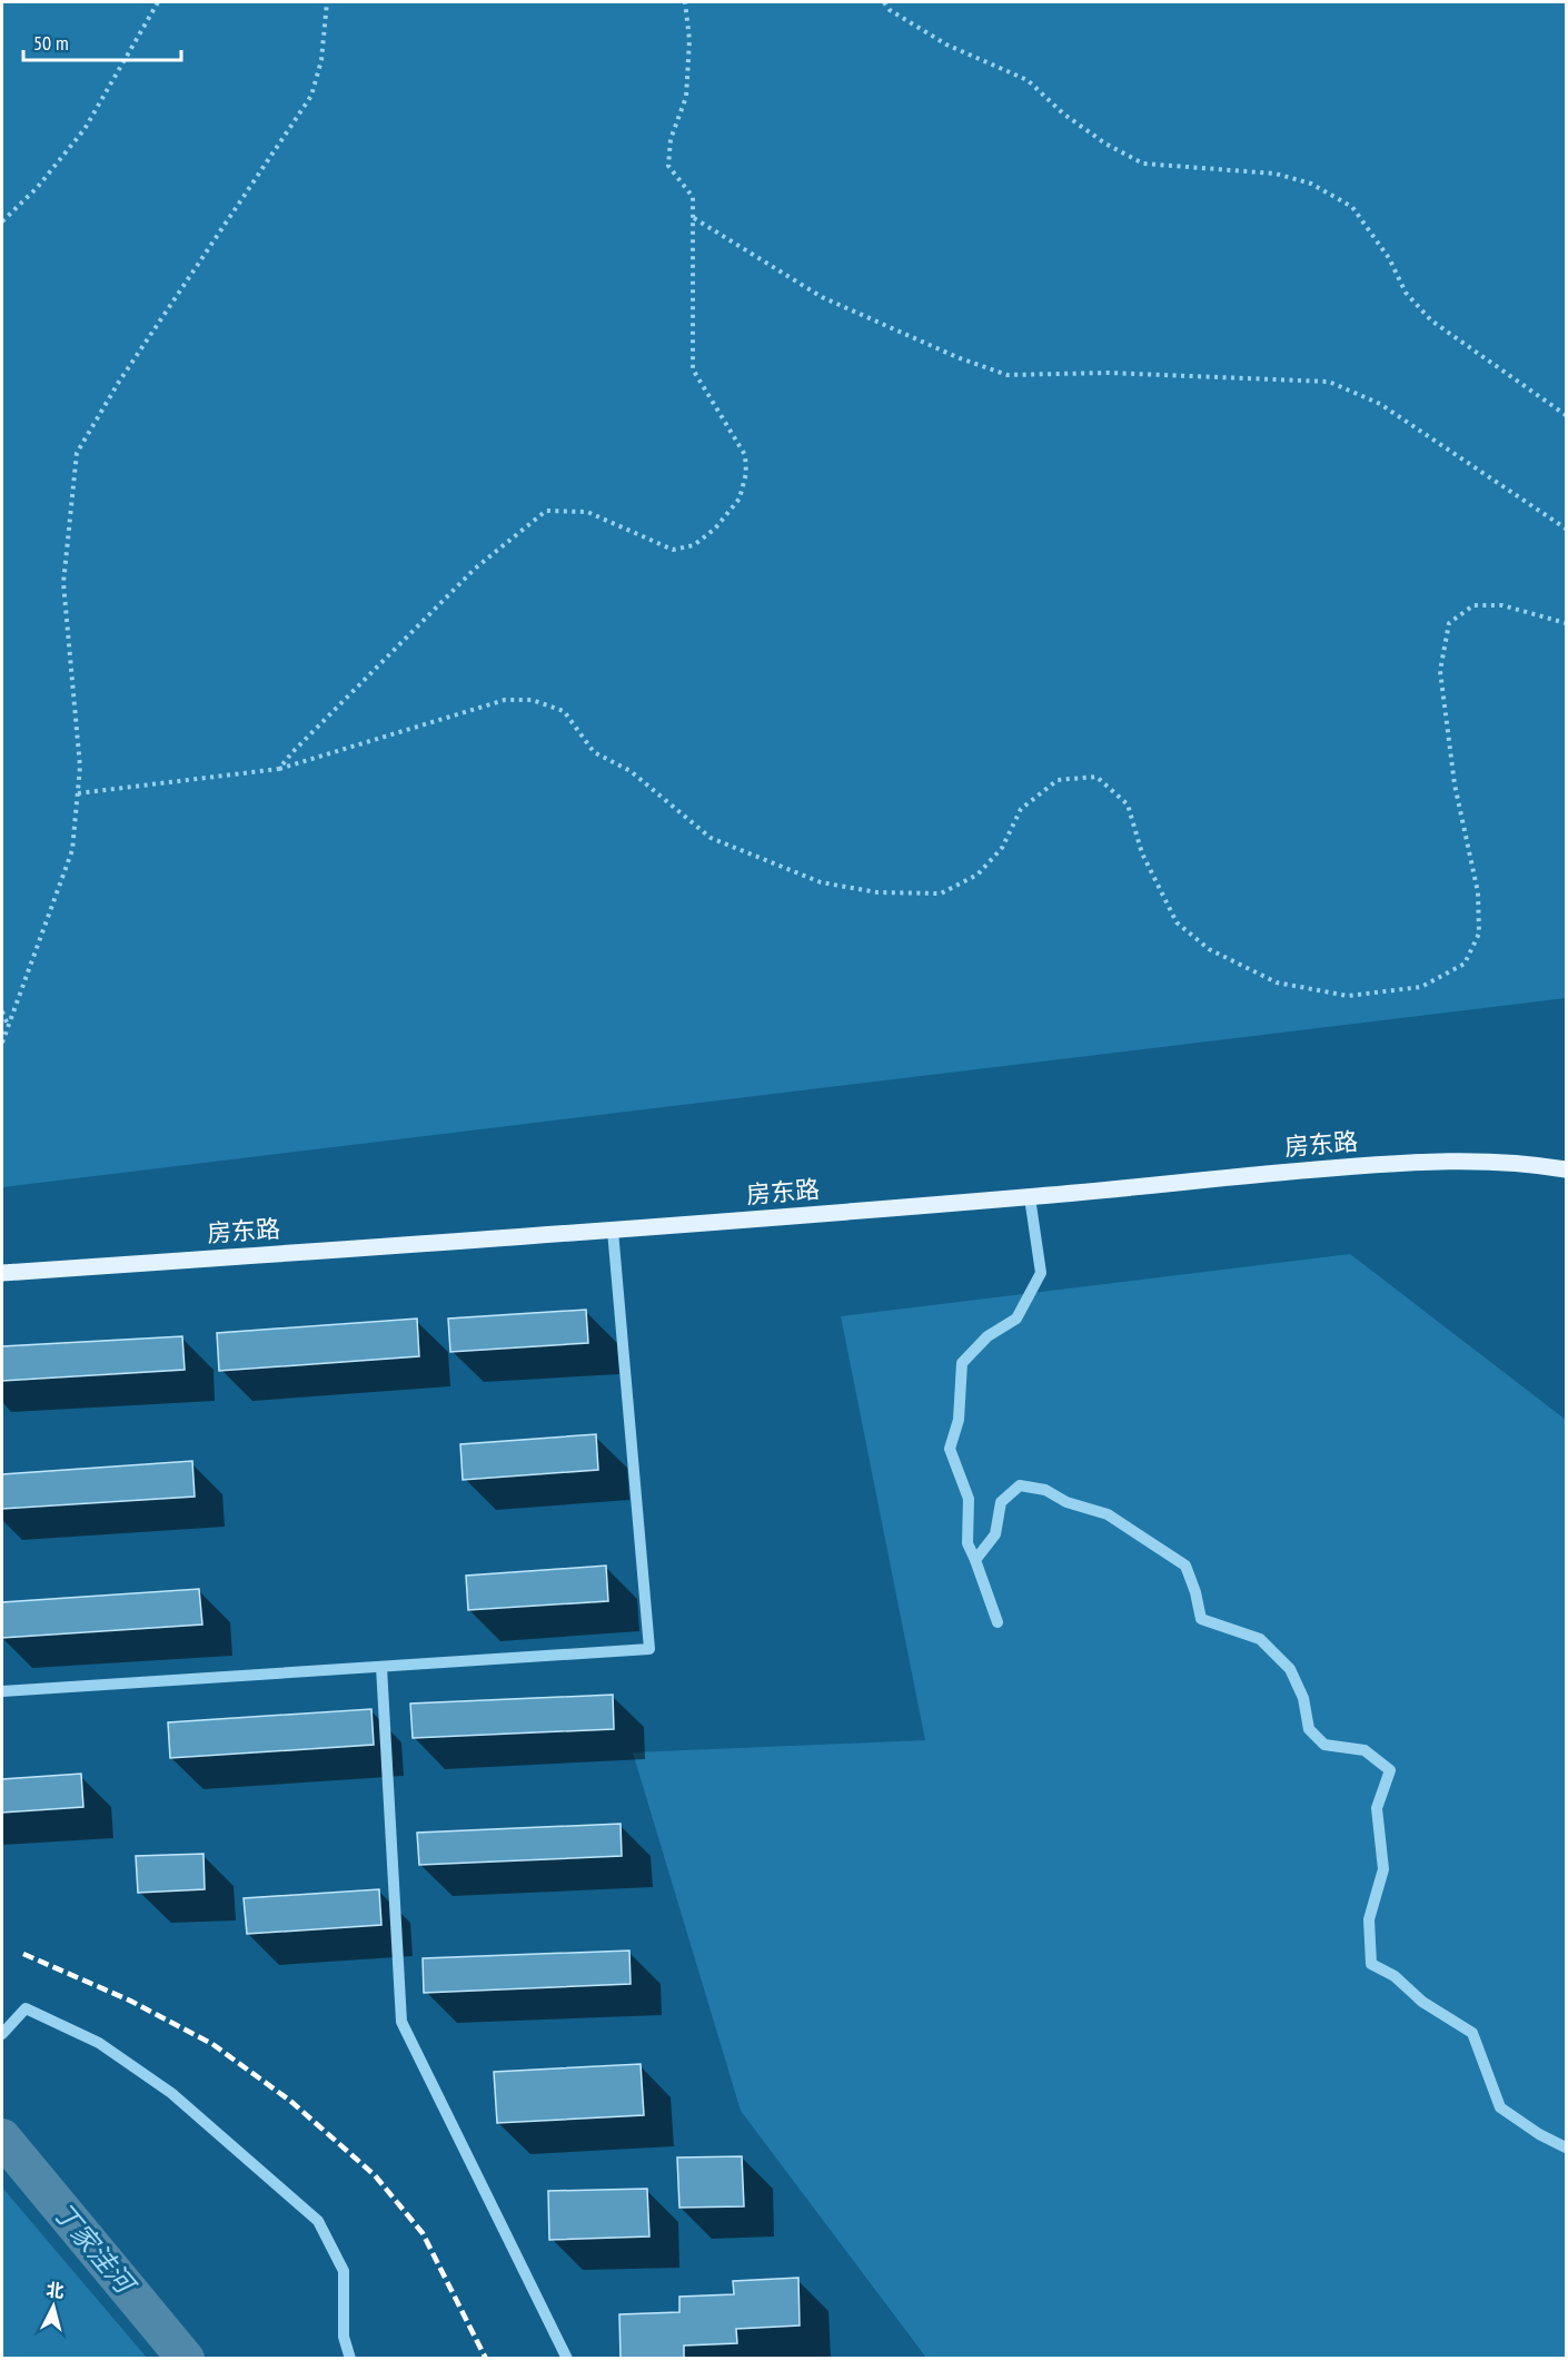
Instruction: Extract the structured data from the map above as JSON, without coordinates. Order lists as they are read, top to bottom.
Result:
{
  "streets": {
    "main road": ["房东路"]
  },
  "water": ["丁家洼河"],
  "scale_bar": "50 m",
  "north": "top"
}
